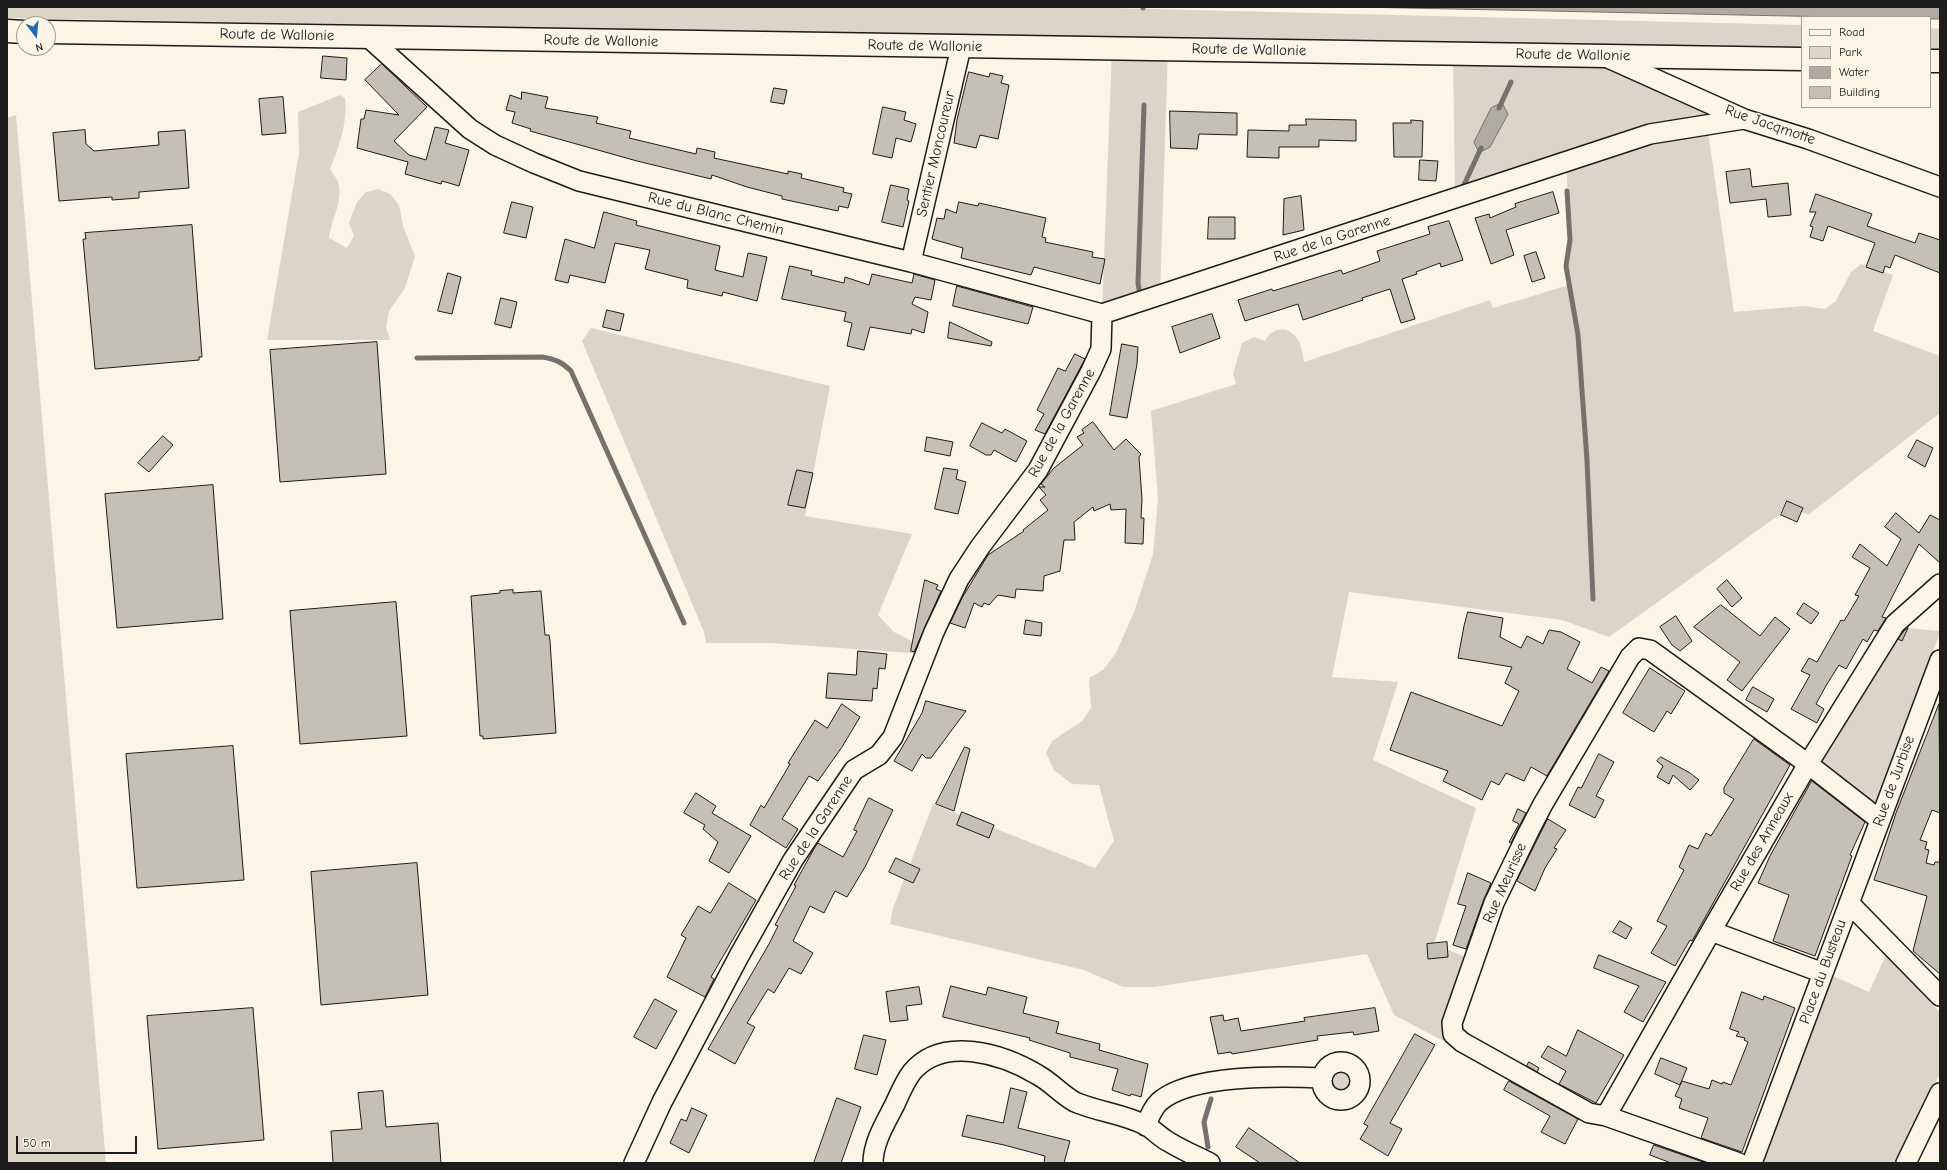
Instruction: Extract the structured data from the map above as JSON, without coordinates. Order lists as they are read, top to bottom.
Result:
{
  "streets": {
    "main road": ["Route de Wallonie"],
    "street": [
      "Rue Jacqmotte",
      "Sentier Moncoureur",
      "Rue du Blanc Chemin",
      "Rue de la Garenne",
      "Rue de Jurbise",
      "Rue des Anneaux",
      "Rue Meurisse",
      "Place du Busteau"
    ]
  },
  "crossings": [
    ["Route de Wallonie", "Rue Jacqmotte"],
    ["Route de Wallonie", "Sentier Moncoureur"],
    ["Route de Wallonie", "Rue du Blanc Chemin"],
    ["Rue Jacqmotte", "Rue de la Garenne"],
    ["Sentier Moncoureur", "Rue du Blanc Chemin"],
    ["Rue du Blanc Chemin", "Rue de la Garenne"],
    ["Rue de Jurbise", "Place du Busteau"],
    ["Rue des Anneaux", "Rue Meurisse"]
  ],
  "legend": [
    "Road",
    "Park",
    "Water",
    "Building"
  ],
  "scale_bar": "50 m",
  "north": "bottom"
}
